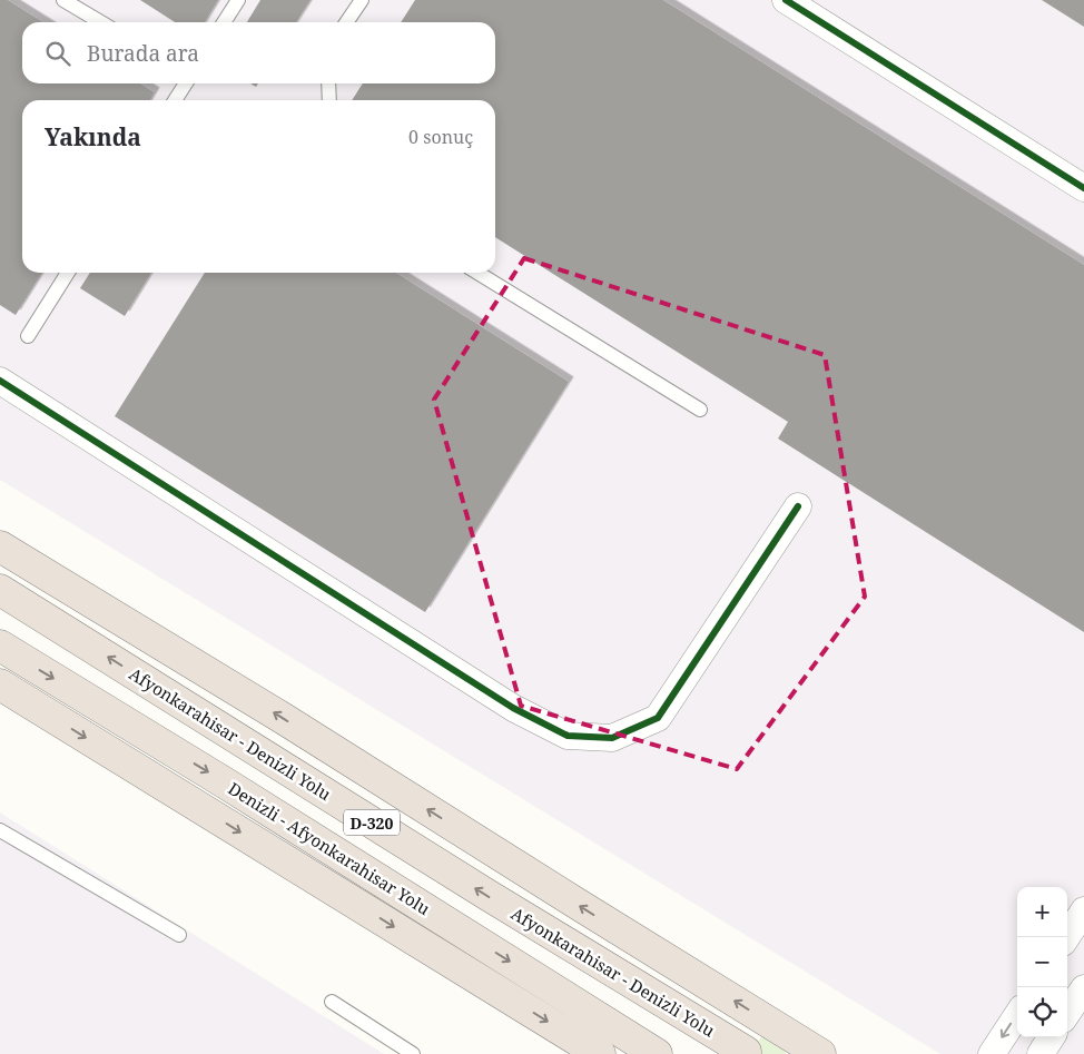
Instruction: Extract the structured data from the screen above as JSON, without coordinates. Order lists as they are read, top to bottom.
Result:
{
  "streets": {
    "highway": ["Afyonkarahisar - Denizli Yolu", "D-320", "Denizli - Afyonkarahisar Yolu"]
  },
  "page": {
    "search": "Burada ara",
    "heading": ["Yakında", "0 sonuç"],
    "map_buttons": ["+", "−"]
  }
}
